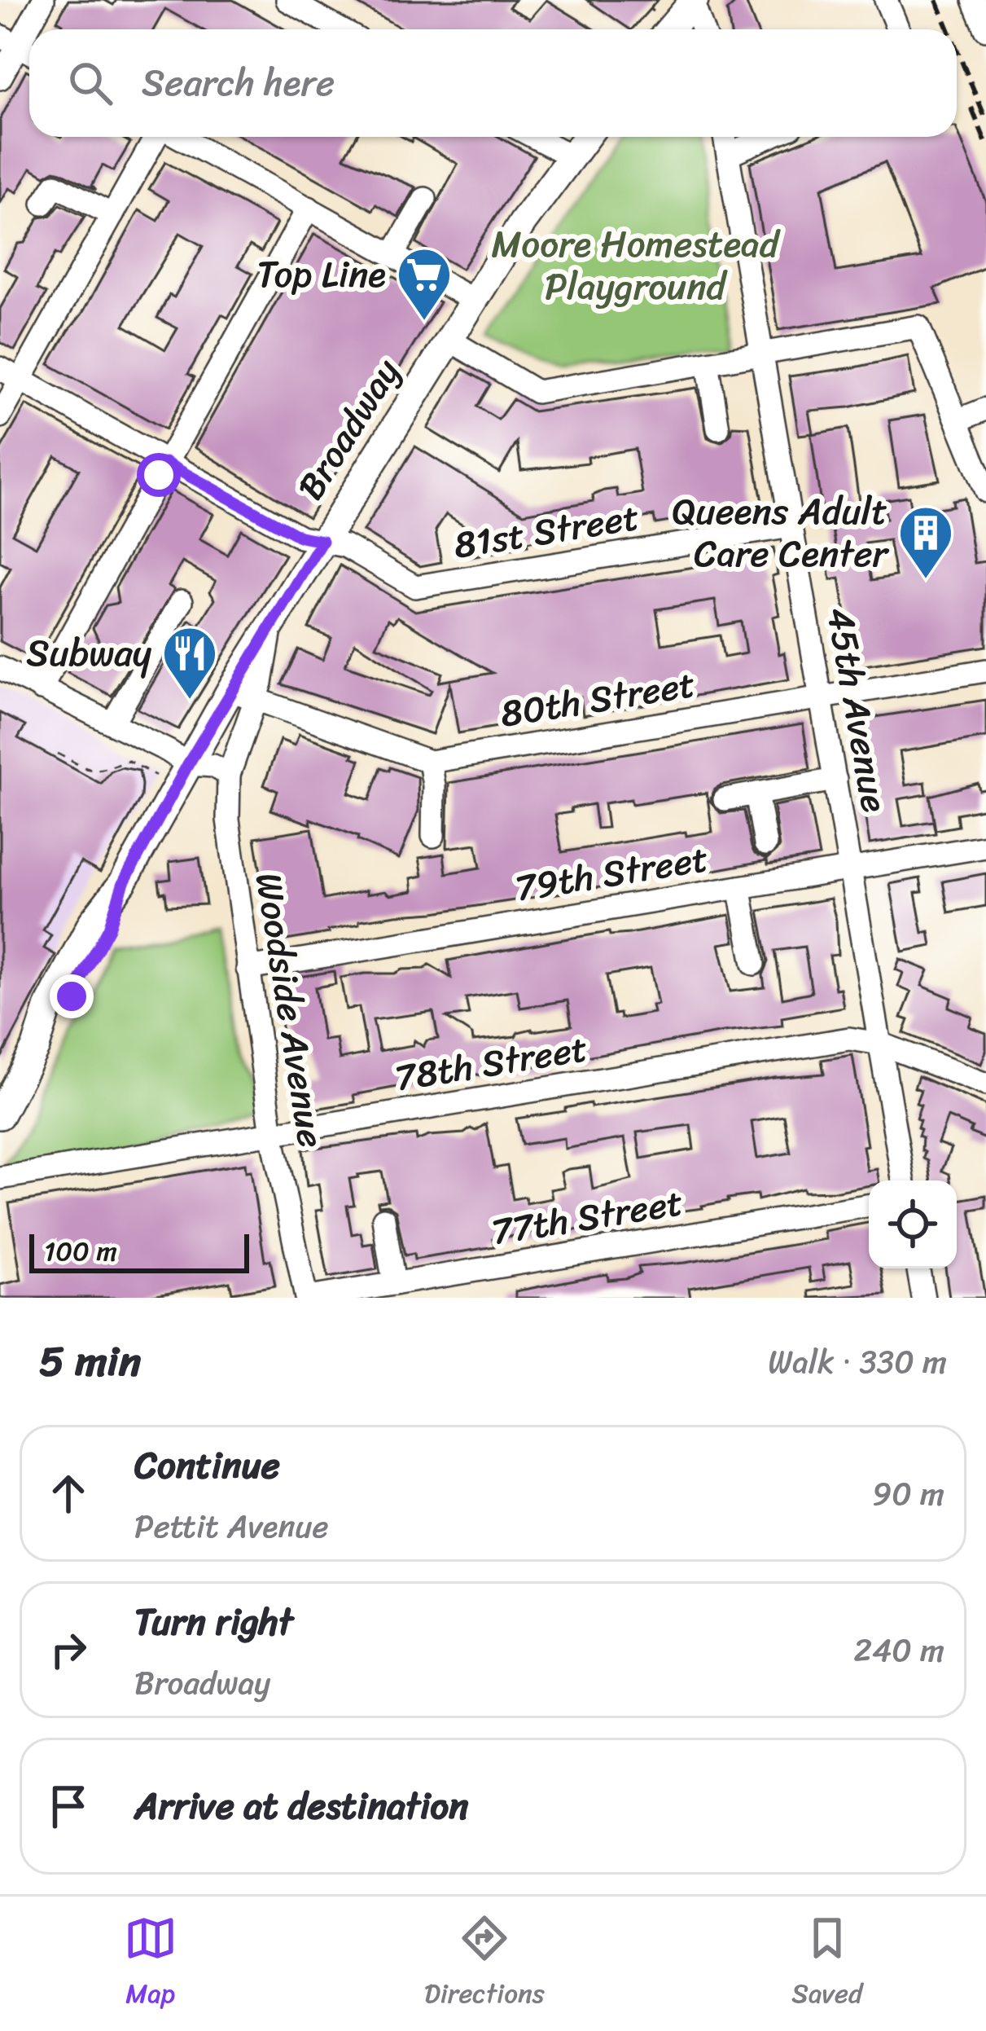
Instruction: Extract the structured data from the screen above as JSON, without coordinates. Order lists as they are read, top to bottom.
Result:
{
  "streets": {
    "main road": ["Broadway"],
    "street": [
      "81st Street",
      "80th Street",
      "45th Avenue",
      "79th Street",
      "Woodside Avenue",
      "78th Street",
      "77th Street"
    ]
  },
  "crossings": [
    ["Broadway", "81st Street"],
    ["Broadway", "80th Street"],
    ["Broadway", "Woodside Avenue"],
    ["81st Street", "45th Avenue"],
    ["80th Street", "45th Avenue"],
    ["80th Street", "Woodside Avenue"],
    ["45th Avenue", "79th Street"],
    ["45th Avenue", "78th Street"],
    ["79th Street", "Woodside Avenue"],
    ["Woodside Avenue", "78th Street"],
    ["Woodside Avenue", "77th Street"]
  ],
  "parks": ["Moore Homestead Playground"],
  "places": {
    "supermarket": ["Top Line"],
    "building": ["Queens Adult Care Center"],
    "restaurant": ["Subway"]
  },
  "scale_bar": "100 m",
  "page": {
    "search": "Search here",
    "scale": "100 m",
    "heading": ["5 min", "Walk · 330 m"],
    "list": [
      ["Continue", "Pettit Avenue", "90 m"],
      ["Turn right", "Broadway", "240 m"],
      "Arrive at destination"
    ],
    "nav": ["Map", "Directions", "Saved"]
  }
}
